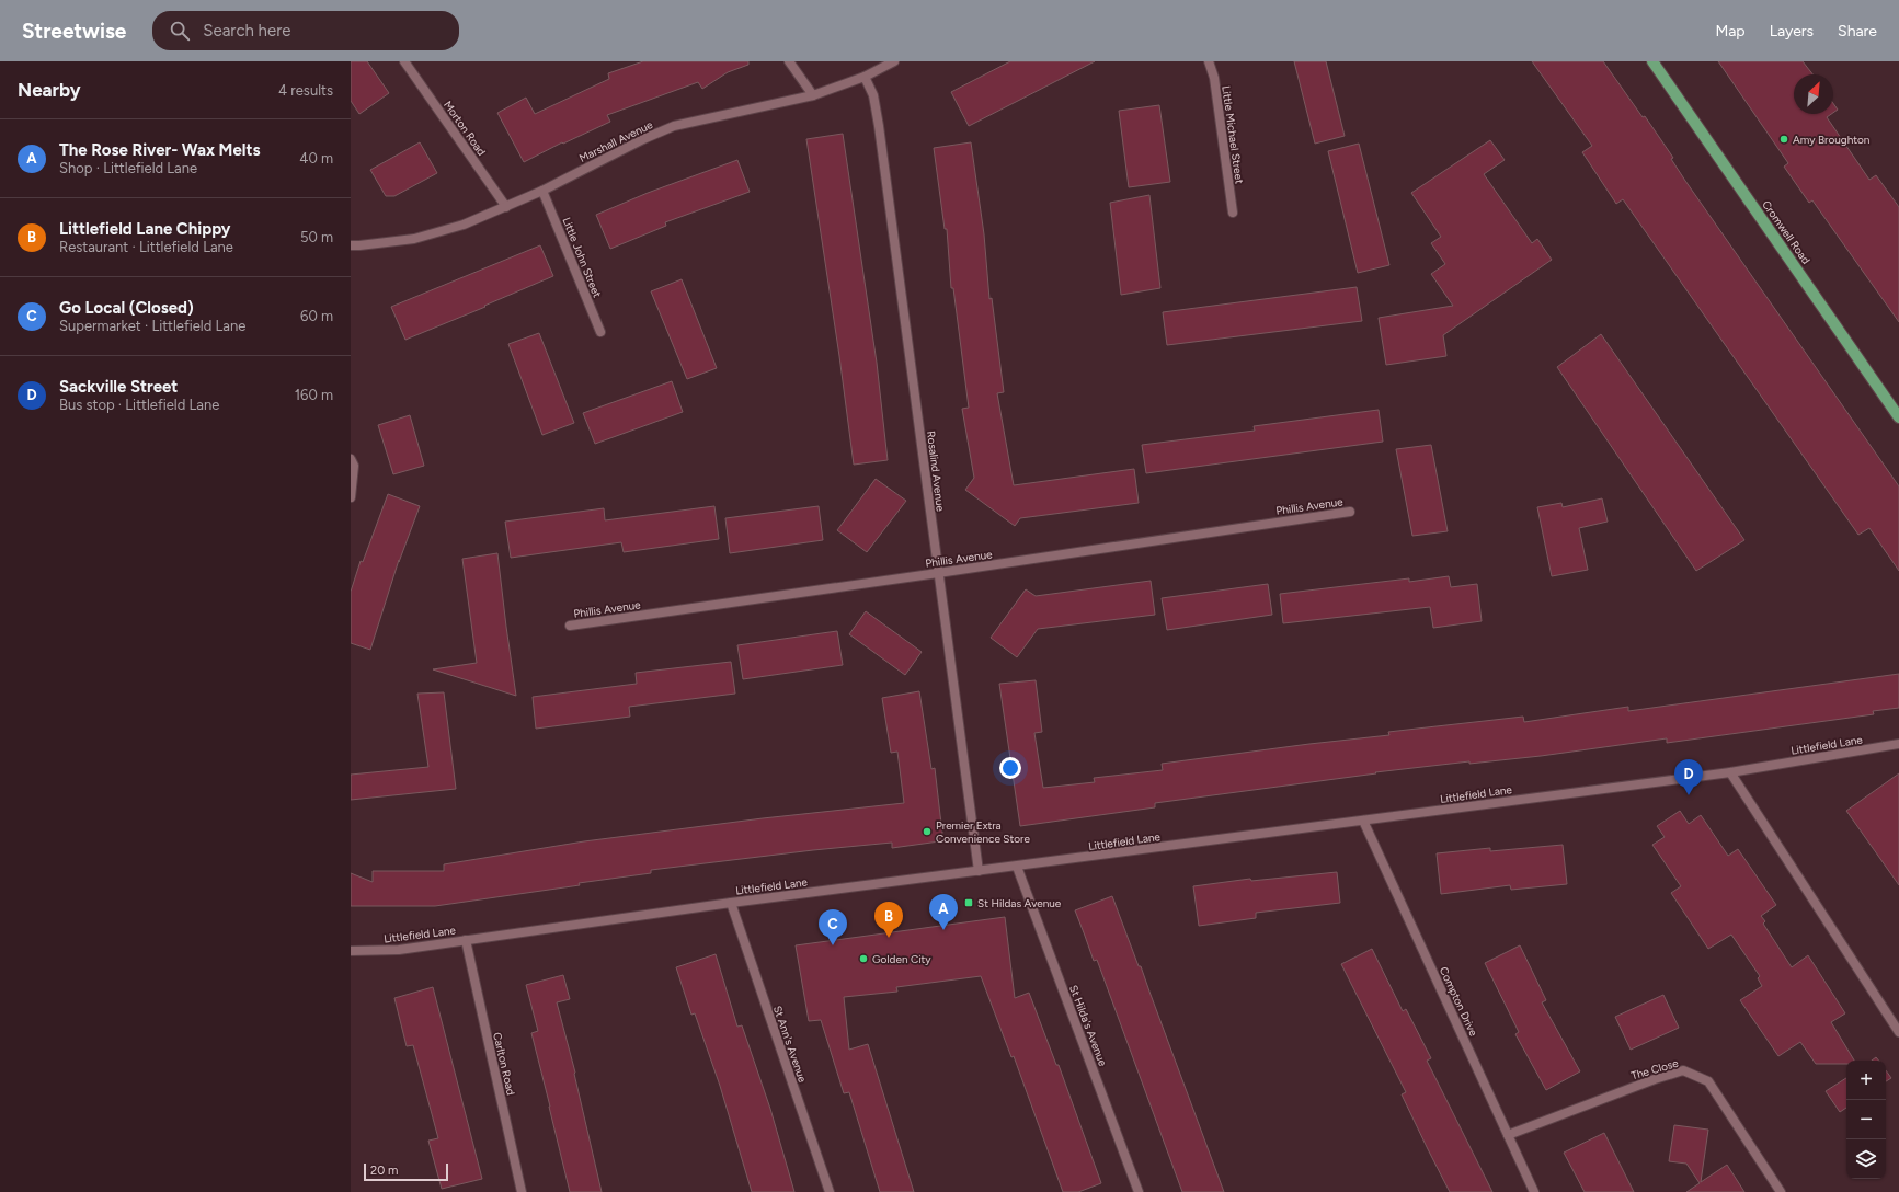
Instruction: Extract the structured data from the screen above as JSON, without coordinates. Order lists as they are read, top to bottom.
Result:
{
  "streets": {
    "main road": ["Cromwell Road"],
    "street": [
      "Morton Road",
      "Little Michael Street",
      "Marshall Avenue",
      "Little John Street",
      "Rosalind Avenue",
      "Phillis Avenue",
      "Littlefield Lane",
      "Compton Drive",
      "St Hilda's Avenue",
      "St Ann's Avenue",
      "Carlton Road",
      "The Close"
    ]
  },
  "crossings": [
    ["Morton Road", "Marshall Avenue"],
    ["Marshall Avenue", "Little John Street"],
    ["Marshall Avenue", "Rosalind Avenue"],
    ["Rosalind Avenue", "Phillis Avenue"],
    ["Rosalind Avenue", "Littlefield Lane"],
    ["Littlefield Lane", "Compton Drive"],
    ["Littlefield Lane", "St Hilda's Avenue"],
    ["Littlefield Lane", "St Ann's Avenue"],
    ["Littlefield Lane", "Carlton Road"],
    ["Compton Drive", "The Close"]
  ],
  "places": {
    "other": ["Amy Broughton", "Premier Extra Convenience Store", "Golden City"],
    "transit": ["St Hildas Avenue"]
  },
  "scale_bar": "20 m",
  "north": "top right",
  "page": {
    "header": "Streetwise",
    "search": "Search here",
    "nav": ["Map", "Layers", "Share"],
    "heading": ["Nearby", "4 results"],
    "list": [
      {
        "mark": "A",
        "name": "The Rose River- Wax Melts",
        "note": "Shop · Littlefield Lane",
        "value": "40 m"
      },
      {
        "mark": "B",
        "name": "Littlefield Lane Chippy",
        "note": "Restaurant · Littlefield Lane",
        "value": "50 m"
      },
      {
        "mark": "C",
        "name": "Go Local (Closed)",
        "note": "Supermarket · Littlefield Lane",
        "value": "60 m"
      },
      {
        "mark": "D",
        "name": "Sackville Street",
        "note": "Bus stop · Littlefield Lane",
        "value": "160 m"
      }
    ],
    "pins": [
      "D",
      "A",
      "B",
      "C"
    ],
    "map_buttons": ["+", "−"],
    "scale": "20 m"
  }
}
